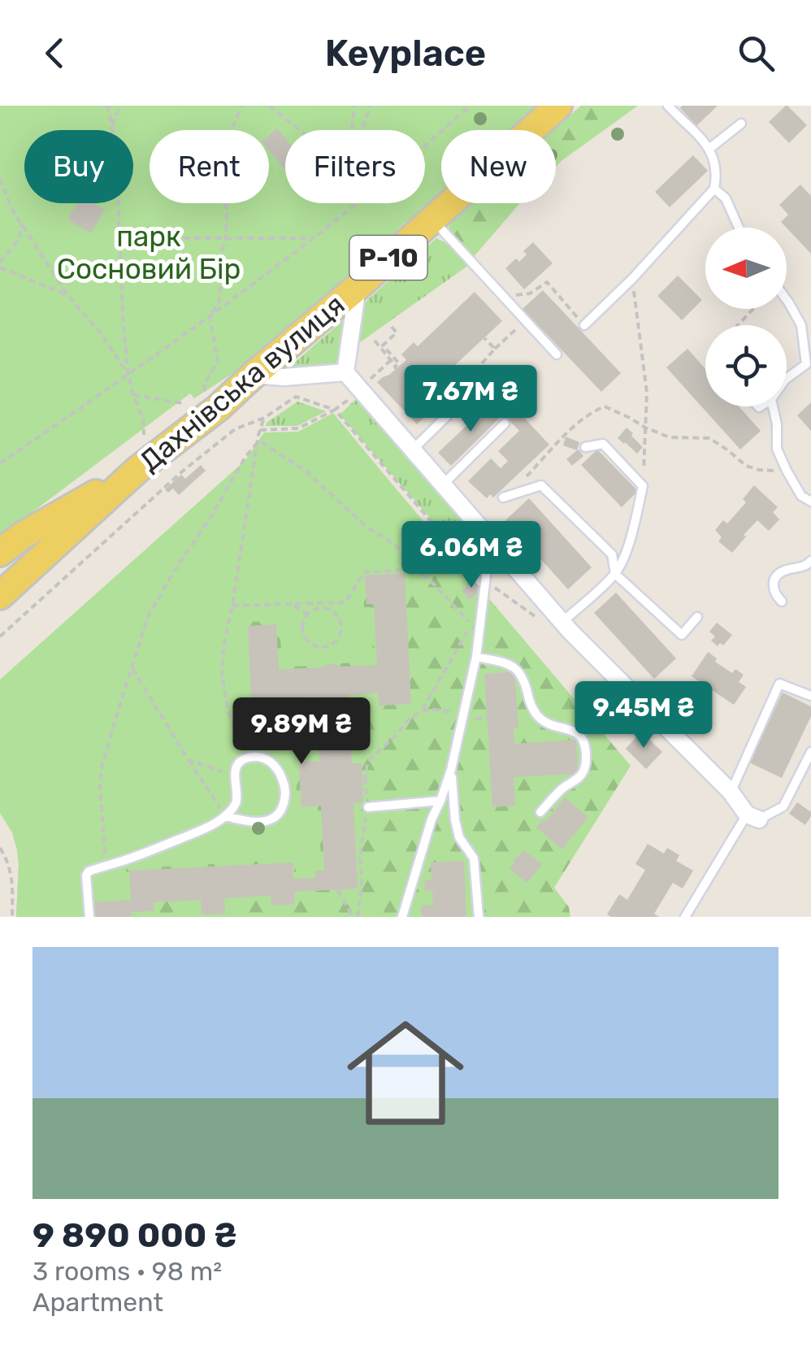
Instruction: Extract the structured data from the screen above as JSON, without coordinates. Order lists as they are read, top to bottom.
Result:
{
  "streets": {
    "main road": ["Р-10", "Дахнівська вулиця"]
  },
  "parks": ["парк Сосновий Бір"],
  "north": "left",
  "page": {
    "header": "Keyplace",
    "chip": [
      "Buy",
      "Rent",
      "Filters",
      "New"
    ],
    "price": [
      "7.67M ₴",
      "6.06M ₴",
      "9.45M ₴",
      "9.89M ₴"
    ],
    "list": [
      {
        "name": "9 890 000 ₴",
        "note": "3 rooms · 98 m² · Apartment"
      }
    ]
  }
}
